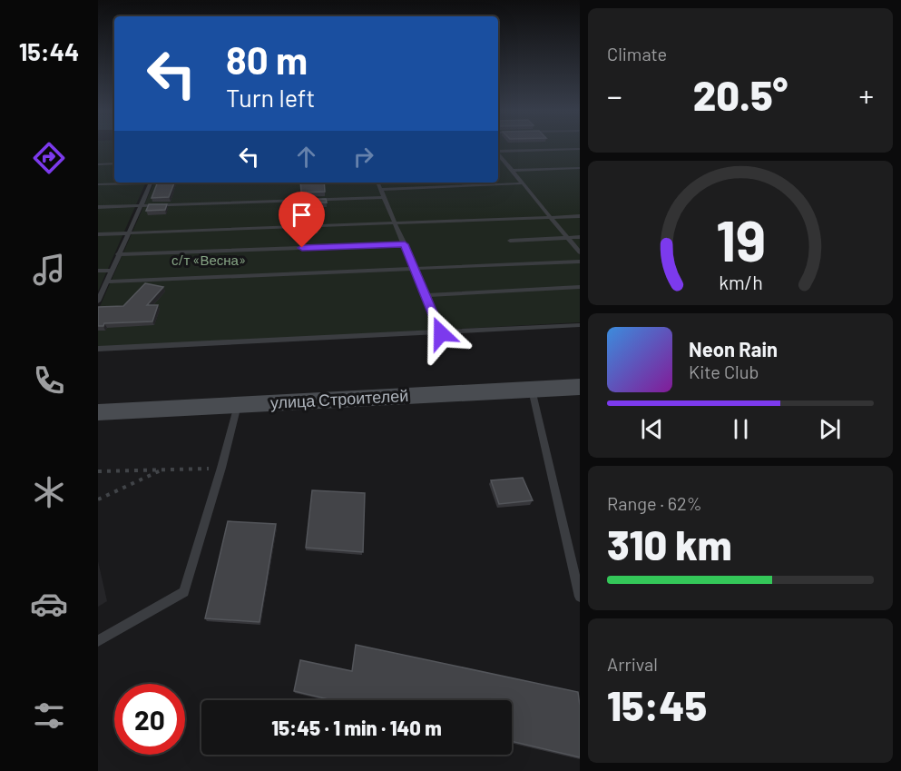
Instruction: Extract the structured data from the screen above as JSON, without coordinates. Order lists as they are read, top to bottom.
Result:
{
  "streets": {
    "main road": ["улица Строителей"]
  },
  "parks": ["с/т «Весна»"],
  "page": {
    "tabs": "15:44",
    "tile": [
      "Climate",
      ["Range · 62%", "310 km"],
      ["Arrival", "15:45"]
    ],
    "turn": ["80 m", "Turn left"],
    "heat": ["−", "20.5°", "+"],
    "song": ["Neon Rain", "Kite Club"],
    "limit": "20",
    "trip": "15:45 · 1 min · 140 m",
    "gauge": ["19", "km/h"]
  }
}
